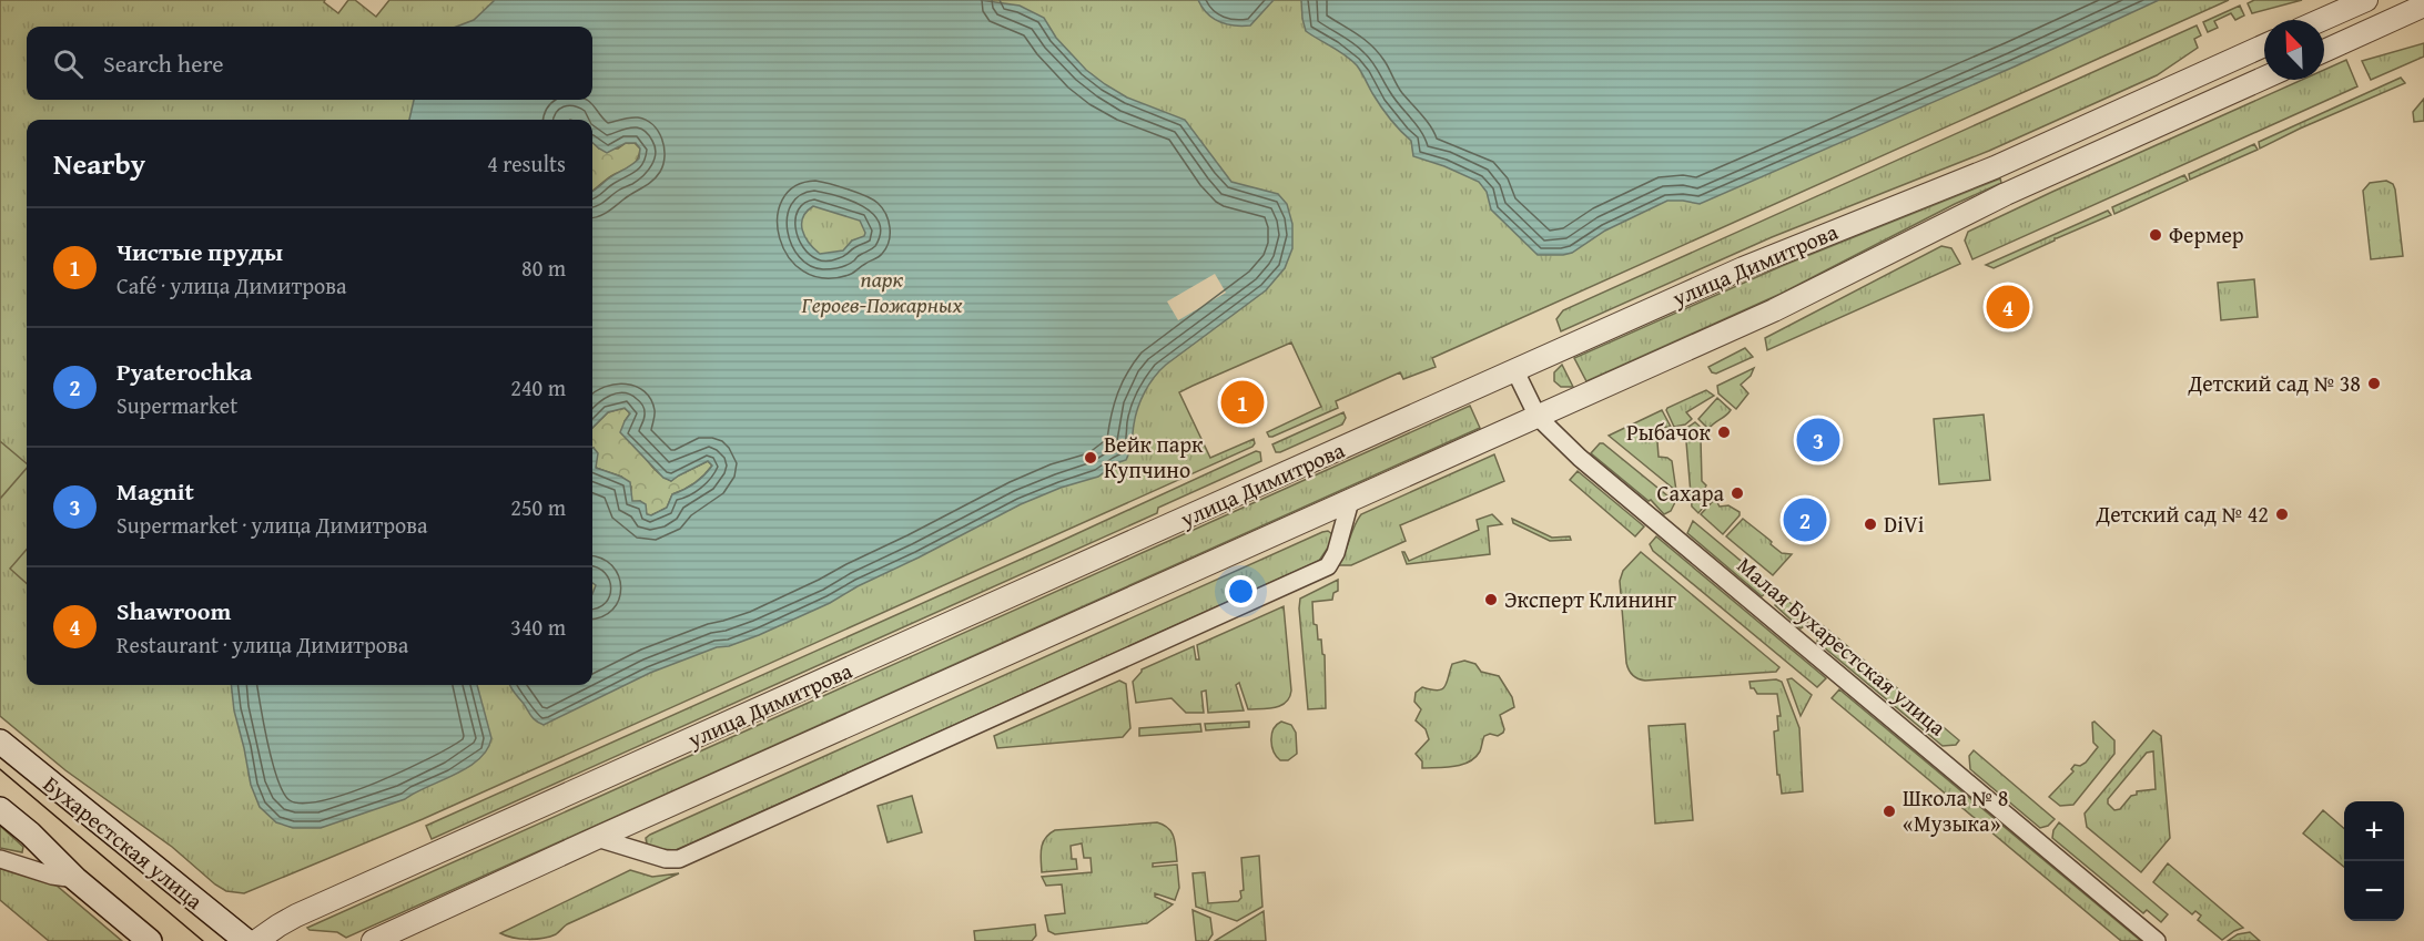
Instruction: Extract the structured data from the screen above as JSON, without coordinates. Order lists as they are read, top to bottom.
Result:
{
  "streets": {
    "main road": ["Бухарестская улица"],
    "street": ["улица Димитрова", "Малая Бухарестская улица"]
  },
  "crossings": [
    ["улица Димитрова", "Малая Бухарестская улица"]
  ],
  "parks": ["парк Героев-Пожарных"],
  "places": [
    "Фермер",
    "Детский сад № 38",
    "Рыбачок",
    "Вейк парк Купчино",
    "Сахара",
    "Детский сад № 42",
    "DiVi",
    "Эксперт Клининг",
    "Школа № 8 «Музыка»"
  ],
  "north": "top left",
  "page": {
    "search": "Search here",
    "heading": ["Nearby", "4 results"],
    "list": [
      {
        "mark": "1",
        "name": "Чистые пруды",
        "note": "Café · улица Димитрова",
        "value": "80 m"
      },
      {
        "mark": "2",
        "name": "Pyaterochka",
        "note": "Supermarket",
        "value": "240 m"
      },
      {
        "mark": "3",
        "name": "Magnit",
        "note": "Supermarket · улица Димитрова",
        "value": "250 m"
      },
      {
        "mark": "4",
        "name": "Shawroom",
        "note": "Restaurant · улица Димитрова",
        "value": "340 m"
      }
    ],
    "pins": [
      "4",
      "1",
      "3",
      "2"
    ],
    "map_buttons": ["+", "−"]
  }
}
